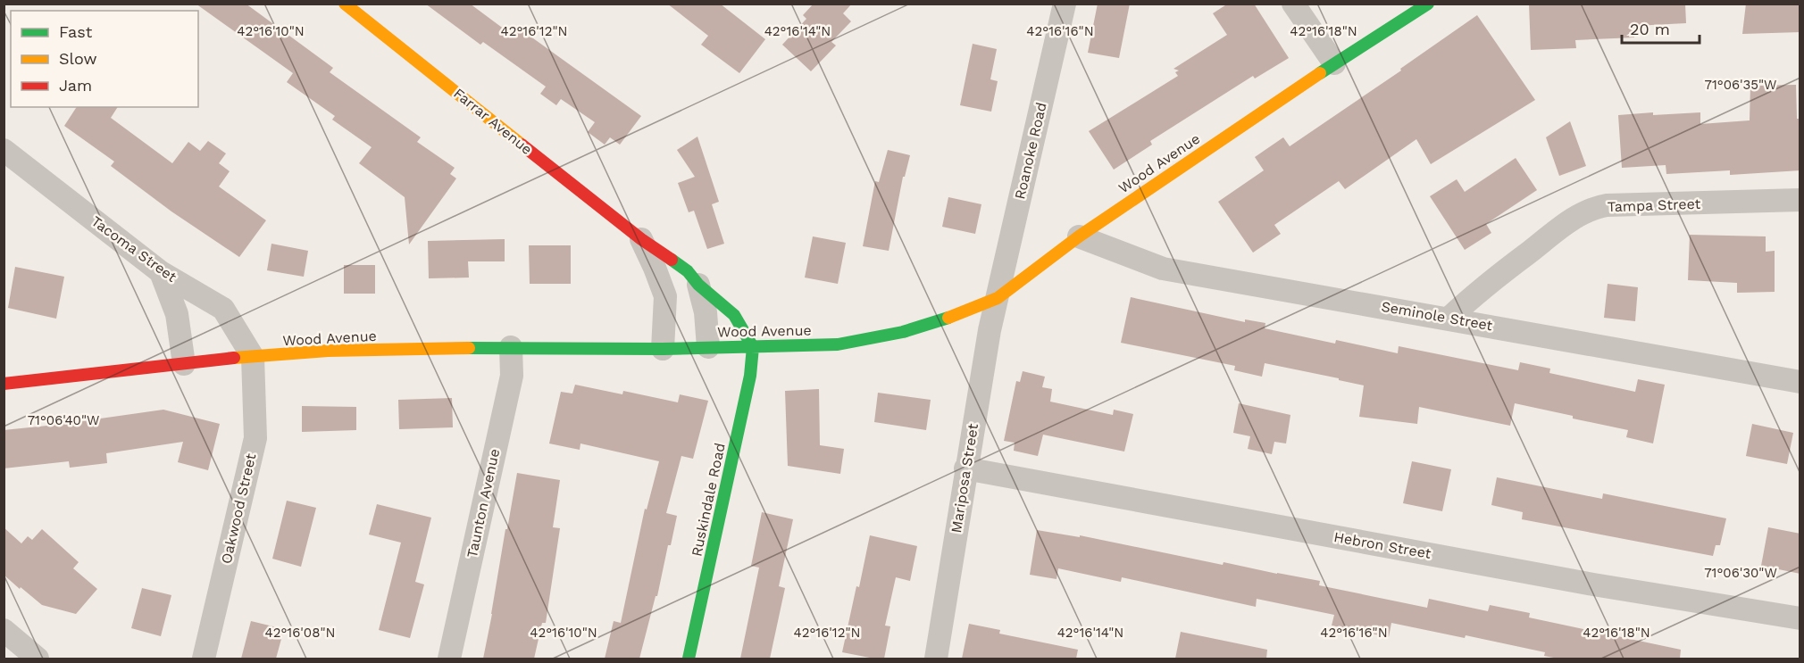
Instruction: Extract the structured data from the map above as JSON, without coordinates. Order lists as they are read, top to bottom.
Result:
{
  "streets": {
    "main road": ["Farrar Avenue", "Wood Avenue", "Ruskindale Road"],
    "street": [
      "Roanoke Road",
      "Tampa Street",
      "Tacoma Street",
      "Seminole Street",
      "Mariposa Street",
      "Taunton Avenue",
      "Oakwood Street",
      "Hebron Street"
    ]
  },
  "crossings": [
    ["Farrar Avenue", "Wood Avenue"],
    ["Farrar Avenue", "Ruskindale Road"],
    ["Roanoke Road", "Wood Avenue"],
    ["Roanoke Road", "Mariposa Street"],
    ["Wood Avenue", "Tacoma Street"],
    ["Wood Avenue", "Seminole Street"],
    ["Wood Avenue", "Mariposa Street"],
    ["Wood Avenue", "Ruskindale Road"],
    ["Wood Avenue", "Taunton Avenue"],
    ["Wood Avenue", "Oakwood Street"],
    ["Tampa Street", "Seminole Street"],
    ["Tacoma Street", "Oakwood Street"],
    ["Mariposa Street", "Hebron Street"]
  ],
  "legend": ["Fast", "Slow", "Jam"],
  "scale_bar": "20 m",
  "coordinates": [
    "42°16'10\"N",
    "42°16'12\"N",
    "42°16'14\"N",
    "42°16'16\"N",
    "42°16'18\"N",
    "71°06'35\"W",
    "71°06'40\"W",
    "71°06'30\"W",
    "42°16'08\"N"
  ]
}
